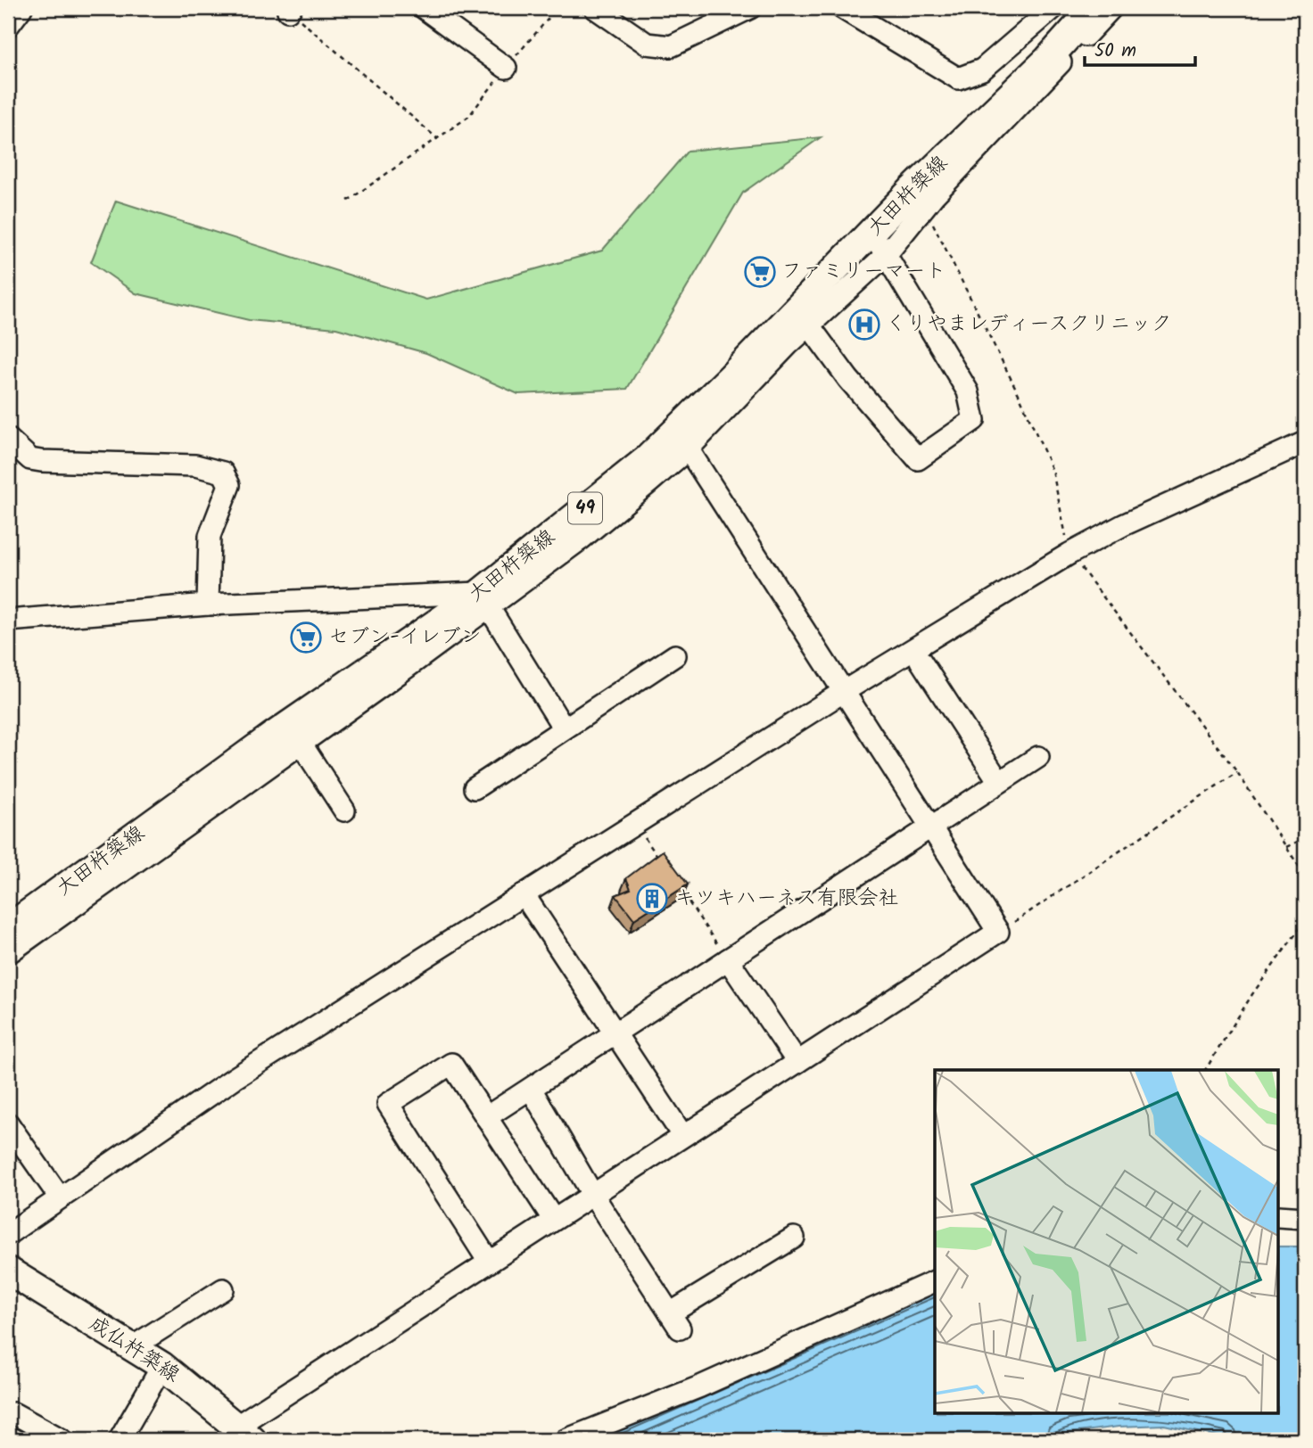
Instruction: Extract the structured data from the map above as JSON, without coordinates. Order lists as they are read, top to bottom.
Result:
{
  "streets": {
    "main road": ["大田杵築線", "49", "成仏杵築線"]
  },
  "places": {
    "supermarket": ["ファミリーマート", "セブン-イレブン"],
    "hospital": ["くりやまレディースクリニック"],
    "building": ["キツキハーネス有限会社"]
  },
  "scale_bar": "50 m"
}
